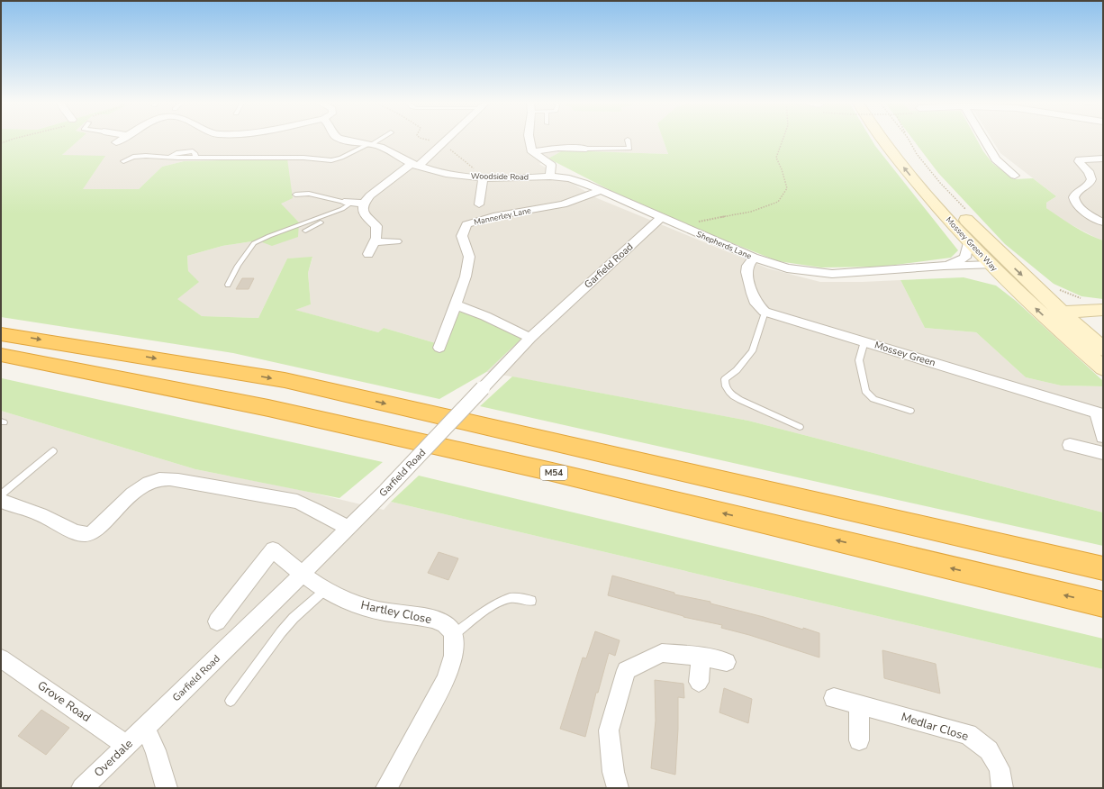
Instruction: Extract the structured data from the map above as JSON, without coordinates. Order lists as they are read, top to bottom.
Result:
{
  "streets": {
    "highway": ["M54"],
    "main road": ["Mossey Green Way"],
    "street": [
      "Woodside Road",
      "Mannerley Lane",
      "Shepherds Lane",
      "Garfield Road",
      "Mossey Green",
      "Hartley Close",
      "Grove Road",
      "Medlar Close",
      "Overdale"
    ]
  },
  "crossings": [
    ["Woodside Road", "Shepherds Lane"],
    ["Mannerley Lane", "Shepherds Lane"],
    ["Mossey Green Way", "Shepherds Lane"],
    ["Shepherds Lane", "Garfield Road"],
    ["Garfield Road", "Hartley Close"],
    ["Garfield Road", "Overdale"],
    ["Grove Road", "Overdale"]
  ]
}
